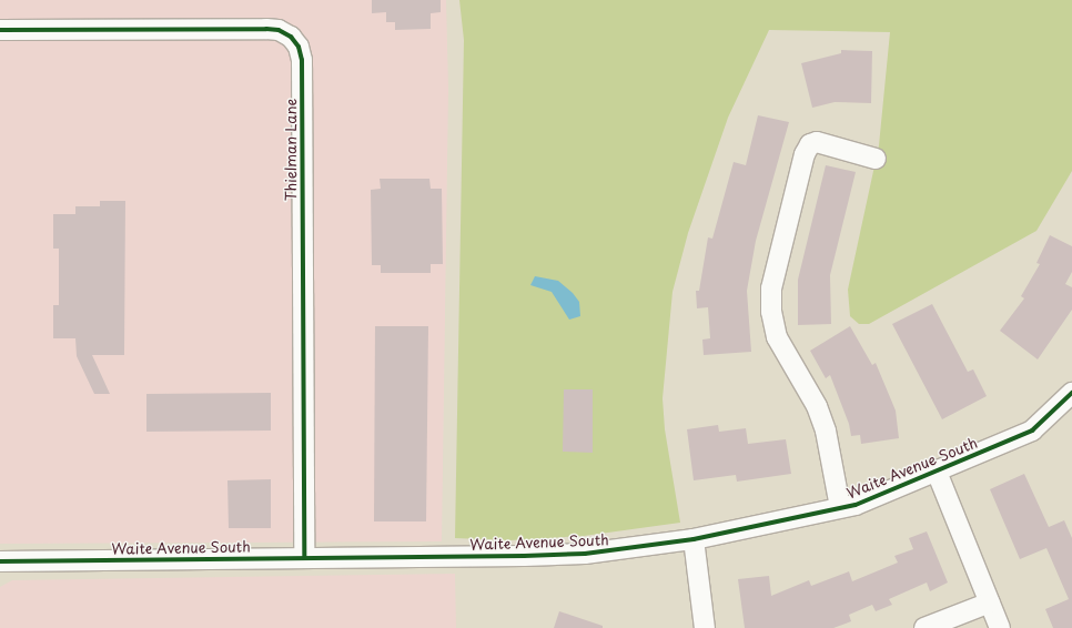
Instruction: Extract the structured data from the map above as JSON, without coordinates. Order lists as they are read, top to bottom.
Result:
{
  "streets": {
    "street": ["Thielman Lane", "Waite Avenue South"]
  },
  "crossings": [
    ["Thielman Lane", "Waite Avenue South"]
  ]
}
